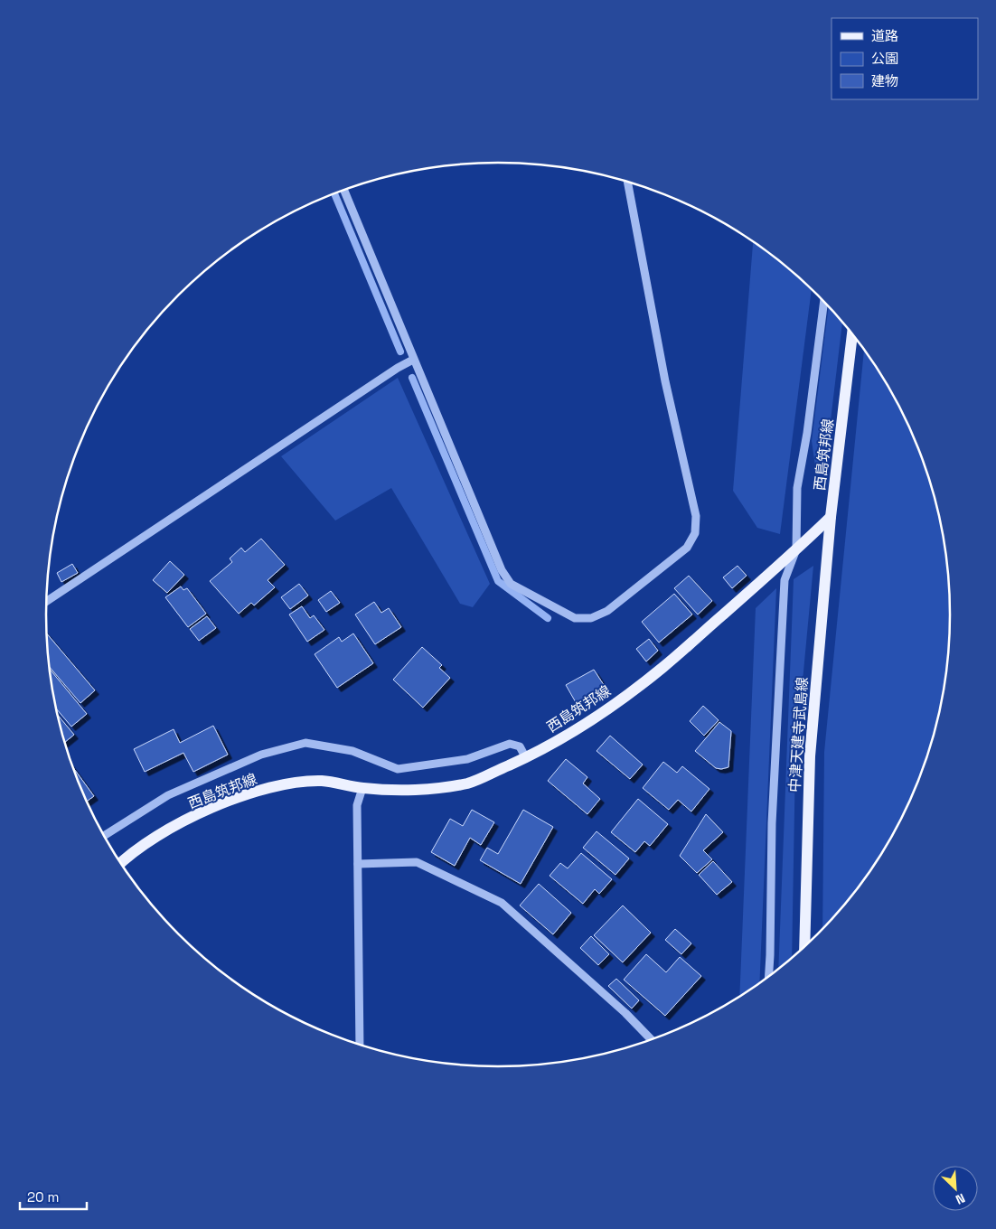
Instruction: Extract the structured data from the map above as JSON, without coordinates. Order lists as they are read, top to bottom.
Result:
{
  "streets": {
    "main road": ["西島筑邦線", "中津天建寺武島線"]
  },
  "crossings": [
    ["西島筑邦線", "中津天建寺武島線"]
  ],
  "legend": ["道路", "公園", "建物"],
  "scale_bar": "20 m",
  "north": "bottom right"
}
